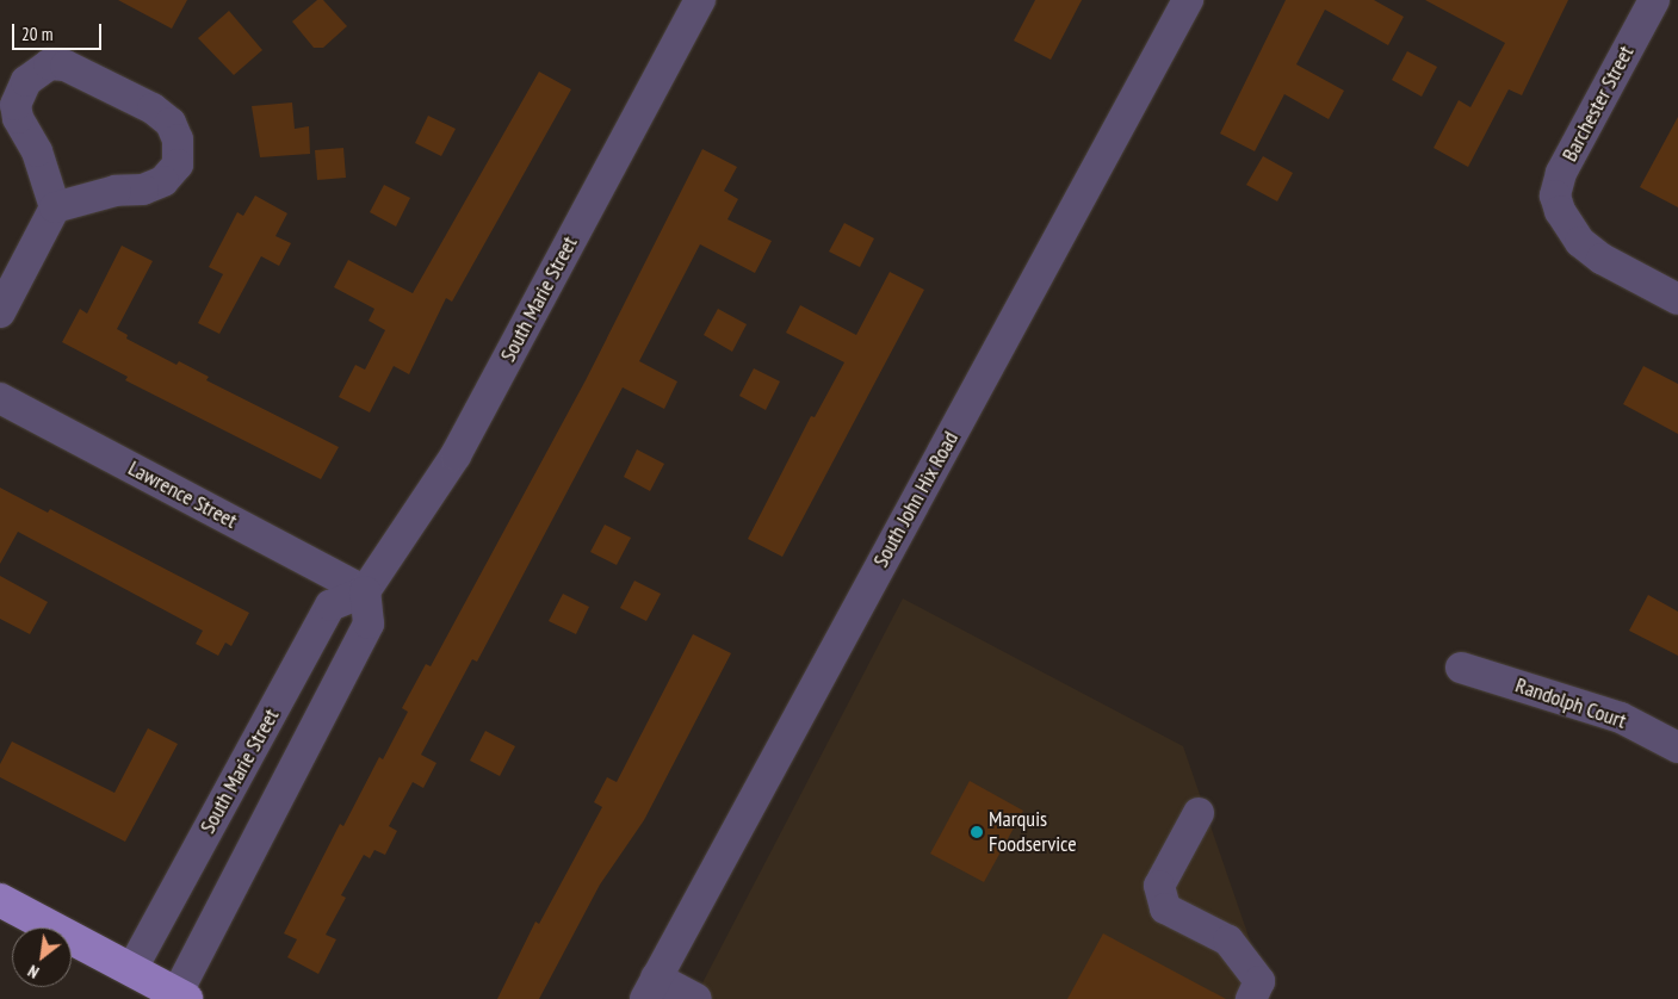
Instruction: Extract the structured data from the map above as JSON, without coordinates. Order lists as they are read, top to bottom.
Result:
{
  "streets": {
    "street": [
      "Barchester Street",
      "South Marie Street",
      "Lawrence Street",
      "South John Hix Road",
      "Randolph Court"
    ]
  },
  "crossings": [
    ["South Marie Street", "Lawrence Street"]
  ],
  "places": ["Marquis Foodservice"],
  "scale_bar": "20 m",
  "north": "bottom left"
}
